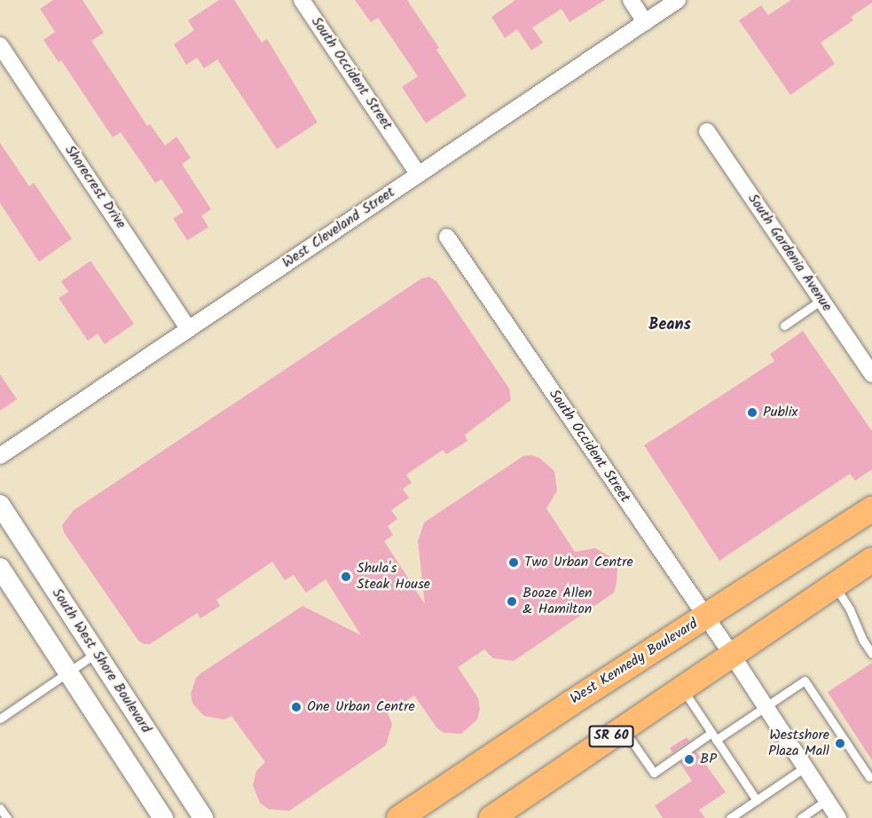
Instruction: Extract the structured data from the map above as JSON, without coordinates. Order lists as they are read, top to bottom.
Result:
{
  "streets": {
    "main road": ["West Kennedy Boulevard", "SR 60"],
    "street": [
      "South Occident Street",
      "Shorecrest Drive",
      "West Cleveland Street",
      "South Gardenia Avenue",
      "South West Shore Boulevard"
    ]
  },
  "crossings": [
    ["South Occident Street", "West Cleveland Street"],
    ["South Occident Street", "West Kennedy Boulevard"],
    ["South Occident Street", "SR 60"],
    ["Shorecrest Drive", "West Cleveland Street"]
  ],
  "districts": ["Beans"],
  "places": [
    "Publix",
    "Two Urban Centre",
    "Shula's Steak House",
    "Booze Allen & Hamilton",
    "One Urban Centre",
    "Westshore Plaza Mall",
    "BP"
  ]
}
